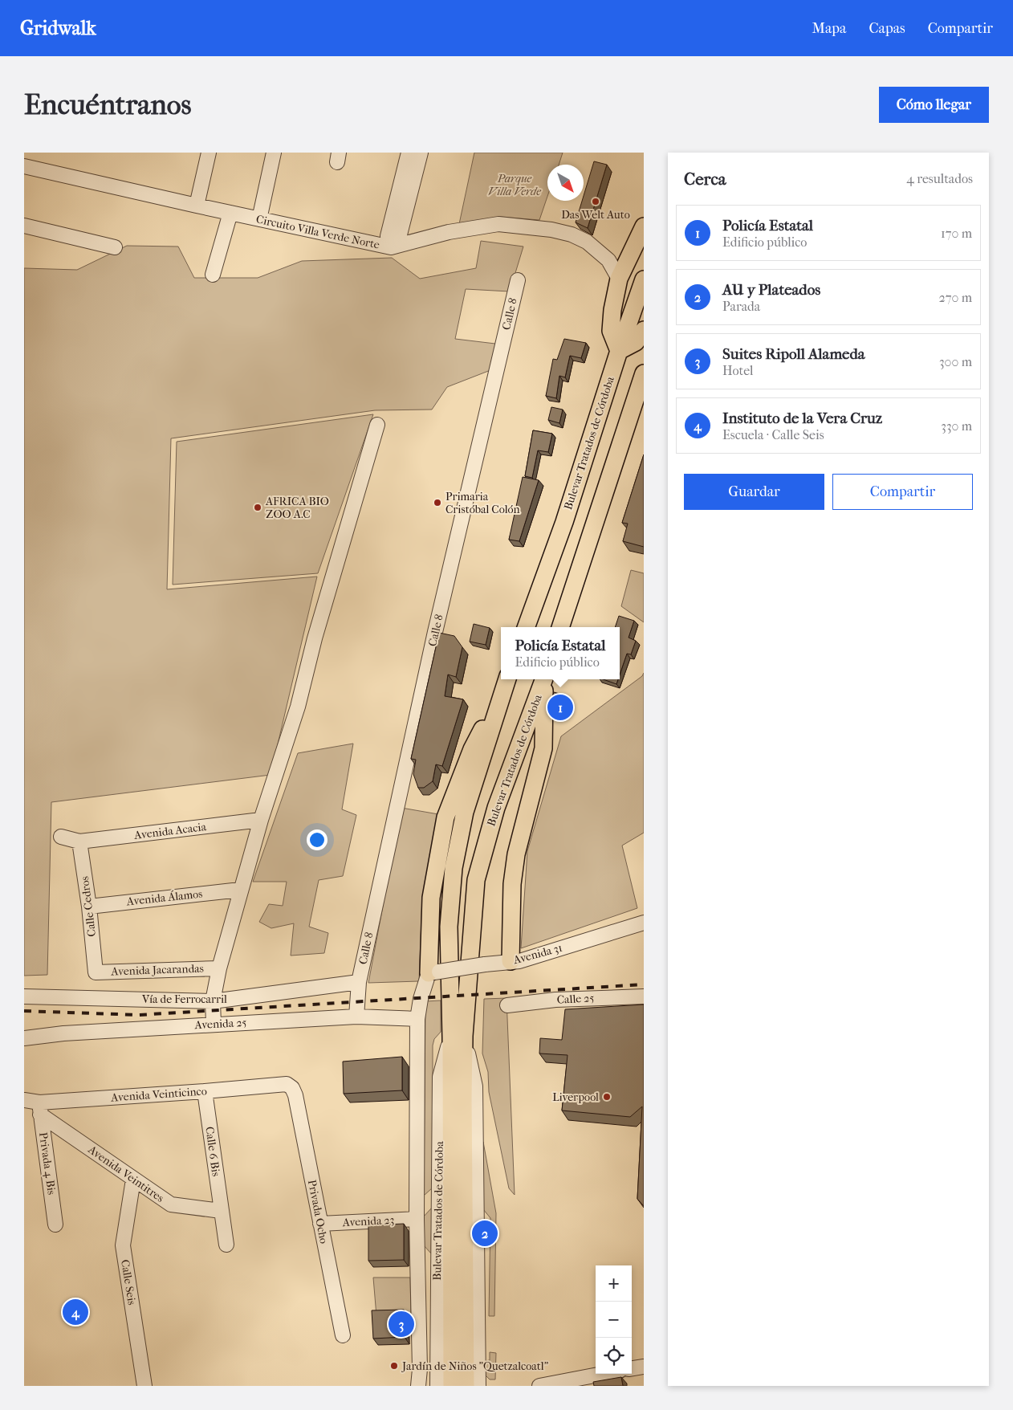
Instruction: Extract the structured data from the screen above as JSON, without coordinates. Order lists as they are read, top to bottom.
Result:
{
  "streets": {
    "main road": ["Bulevar Tratados de Córdoba"],
    "street": [
      "Circuito Villa Verde Norte",
      "Calle 8",
      "Avenida Acacia",
      "Avenida Álamos",
      "Calle Cedros",
      "Avenida 31",
      "Avenida Jacarandas",
      "Vía de Ferrocarril",
      "Calle 25",
      "Avenida 25",
      "Avenida Veinticinco",
      "Calle 6 Bis",
      "Privada 4 Bis",
      "Avenida Veintitres",
      "Privada Ocho",
      "Avenida 23",
      "Calle Seis"
    ]
  },
  "crossings": [
    ["Calle 8", "Vía de Ferrocarril"],
    ["Avenida Acacia", "Calle Cedros"],
    ["Avenida Álamos", "Calle Cedros"],
    ["Calle Cedros", "Avenida Jacarandas"],
    ["Avenida Veinticinco", "Calle 6 Bis"],
    ["Avenida Veinticinco", "Privada 4 Bis"],
    ["Avenida Veinticinco", "Avenida Veintitres"],
    ["Avenida Veinticinco", "Privada Ocho"],
    ["Calle 6 Bis", "Avenida Veintitres"],
    ["Privada 4 Bis", "Avenida Veintitres"],
    ["Avenida Veintitres", "Calle Seis"],
    ["Privada Ocho", "Avenida 23"]
  ],
  "parks": ["Parque Villa Verde"],
  "places": [
    "Das Welt Auto",
    "Primaria Cristóbal Colón",
    "AFRICA BIO ZOO A.C",
    "Liverpool",
    "Jardín de Niños \"Quetzalcoatl\""
  ],
  "north": "bottom right",
  "page": {
    "header": "Gridwalk",
    "nav": ["Mapa", "Capas", "Compartir"],
    "buttons": [
      "Cómo llegar",
      ["Guardar", "Compartir"]
    ],
    "title": "Encuéntranos",
    "heading": ["Cerca", "4 resultados"],
    "list": [
      {
        "mark": "1",
        "name": "Policía Estatal",
        "note": "Edificio público",
        "value": "170 m"
      },
      {
        "mark": "2",
        "name": "AU y Plateados",
        "note": "Parada",
        "value": "270 m"
      },
      {
        "mark": "3",
        "name": "Suites Ripoll Alameda",
        "note": "Hotel",
        "value": "300 m"
      },
      {
        "mark": "4",
        "name": "Instituto de la Vera Cruz",
        "note": "Escuela · Calle Seis",
        "value": "330 m"
      }
    ],
    "popup": ["Policía Estatal", "Edificio público"],
    "pins": [
      "1",
      "2",
      "4",
      "3"
    ],
    "map_buttons": ["+", "−"]
  }
}
